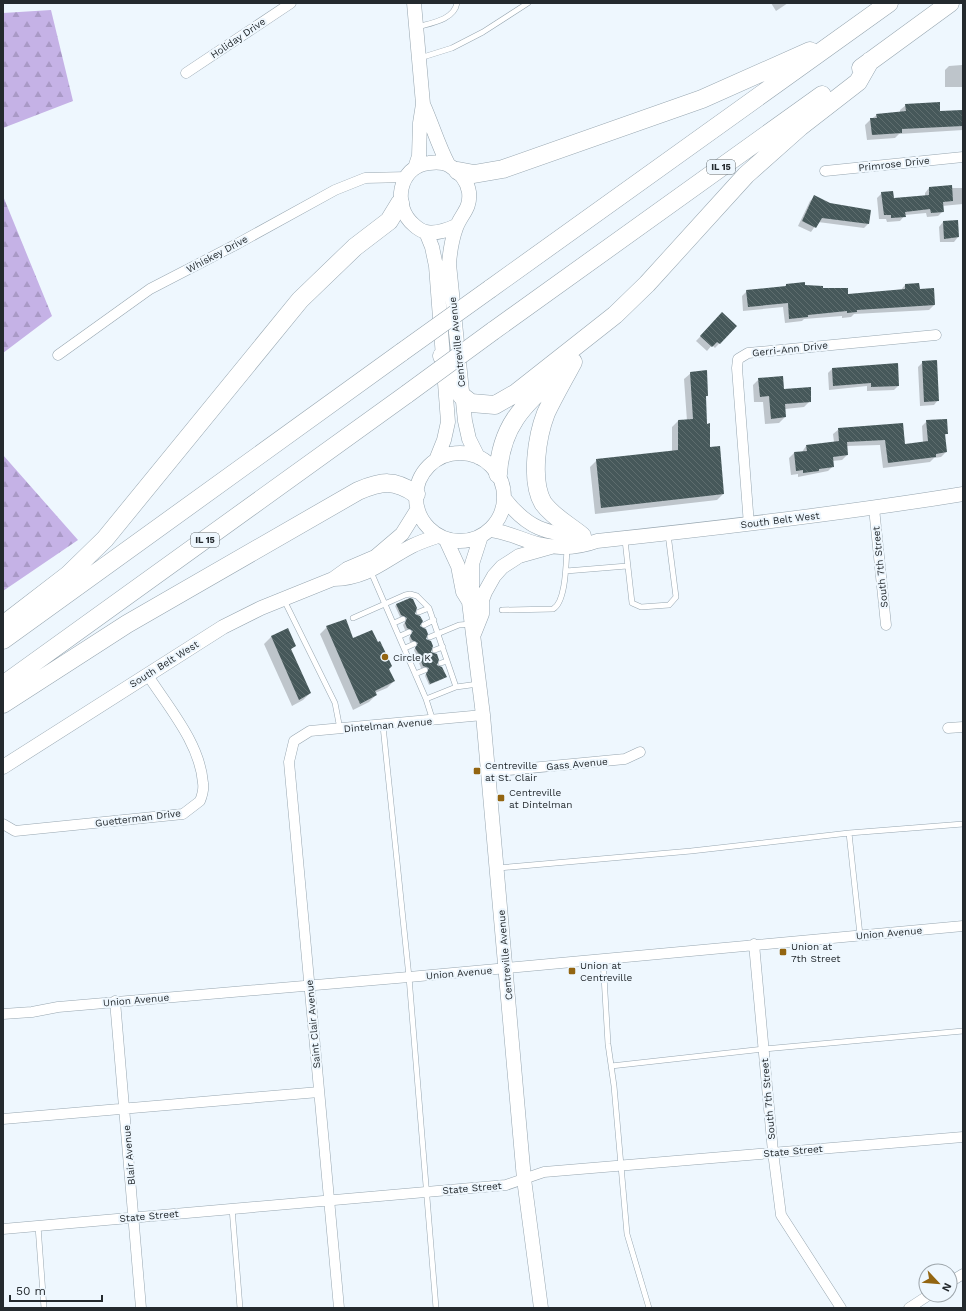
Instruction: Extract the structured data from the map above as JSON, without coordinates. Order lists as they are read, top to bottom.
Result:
{
  "streets": {
    "highway": ["IL 15"],
    "main road": ["Centreville Avenue", "South Belt West"],
    "street": [
      "Holiday Drive",
      "Primrose Drive",
      "Whiskey Drive",
      "Gerri-Ann Drive",
      "South 7th Street",
      "Dintelman Avenue",
      "Gass Avenue",
      "Guetterman Drive",
      "Union Avenue",
      "Saint Clair Avenue",
      "State Street",
      "Blair Avenue"
    ]
  },
  "crossings": [
    ["Whiskey Drive", "Centreville Avenue"],
    ["Centreville Avenue", "South Belt West"],
    ["Centreville Avenue", "Dintelman Avenue"],
    ["Centreville Avenue", "Gass Avenue"],
    ["Centreville Avenue", "Union Avenue"],
    ["Centreville Avenue", "State Street"],
    ["Gerri-Ann Drive", "South Belt West"],
    ["South Belt West", "South 7th Street"],
    ["South Belt West", "Guetterman Drive"],
    ["South 7th Street", "Union Avenue"],
    ["South 7th Street", "State Street"],
    ["Dintelman Avenue", "Saint Clair Avenue"],
    ["Union Avenue", "Saint Clair Avenue"],
    ["Union Avenue", "Blair Avenue"],
    ["Saint Clair Avenue", "State Street"],
    ["State Street", "Blair Avenue"]
  ],
  "places": {
    "other": ["Circle K"],
    "transit": [
      "Centreville at St. Clair",
      "Centreville at Dintelman",
      "Union at 7th Street",
      "Union at Centreville"
    ]
  },
  "scale_bar": "50 m",
  "north": "bottom right"
}
